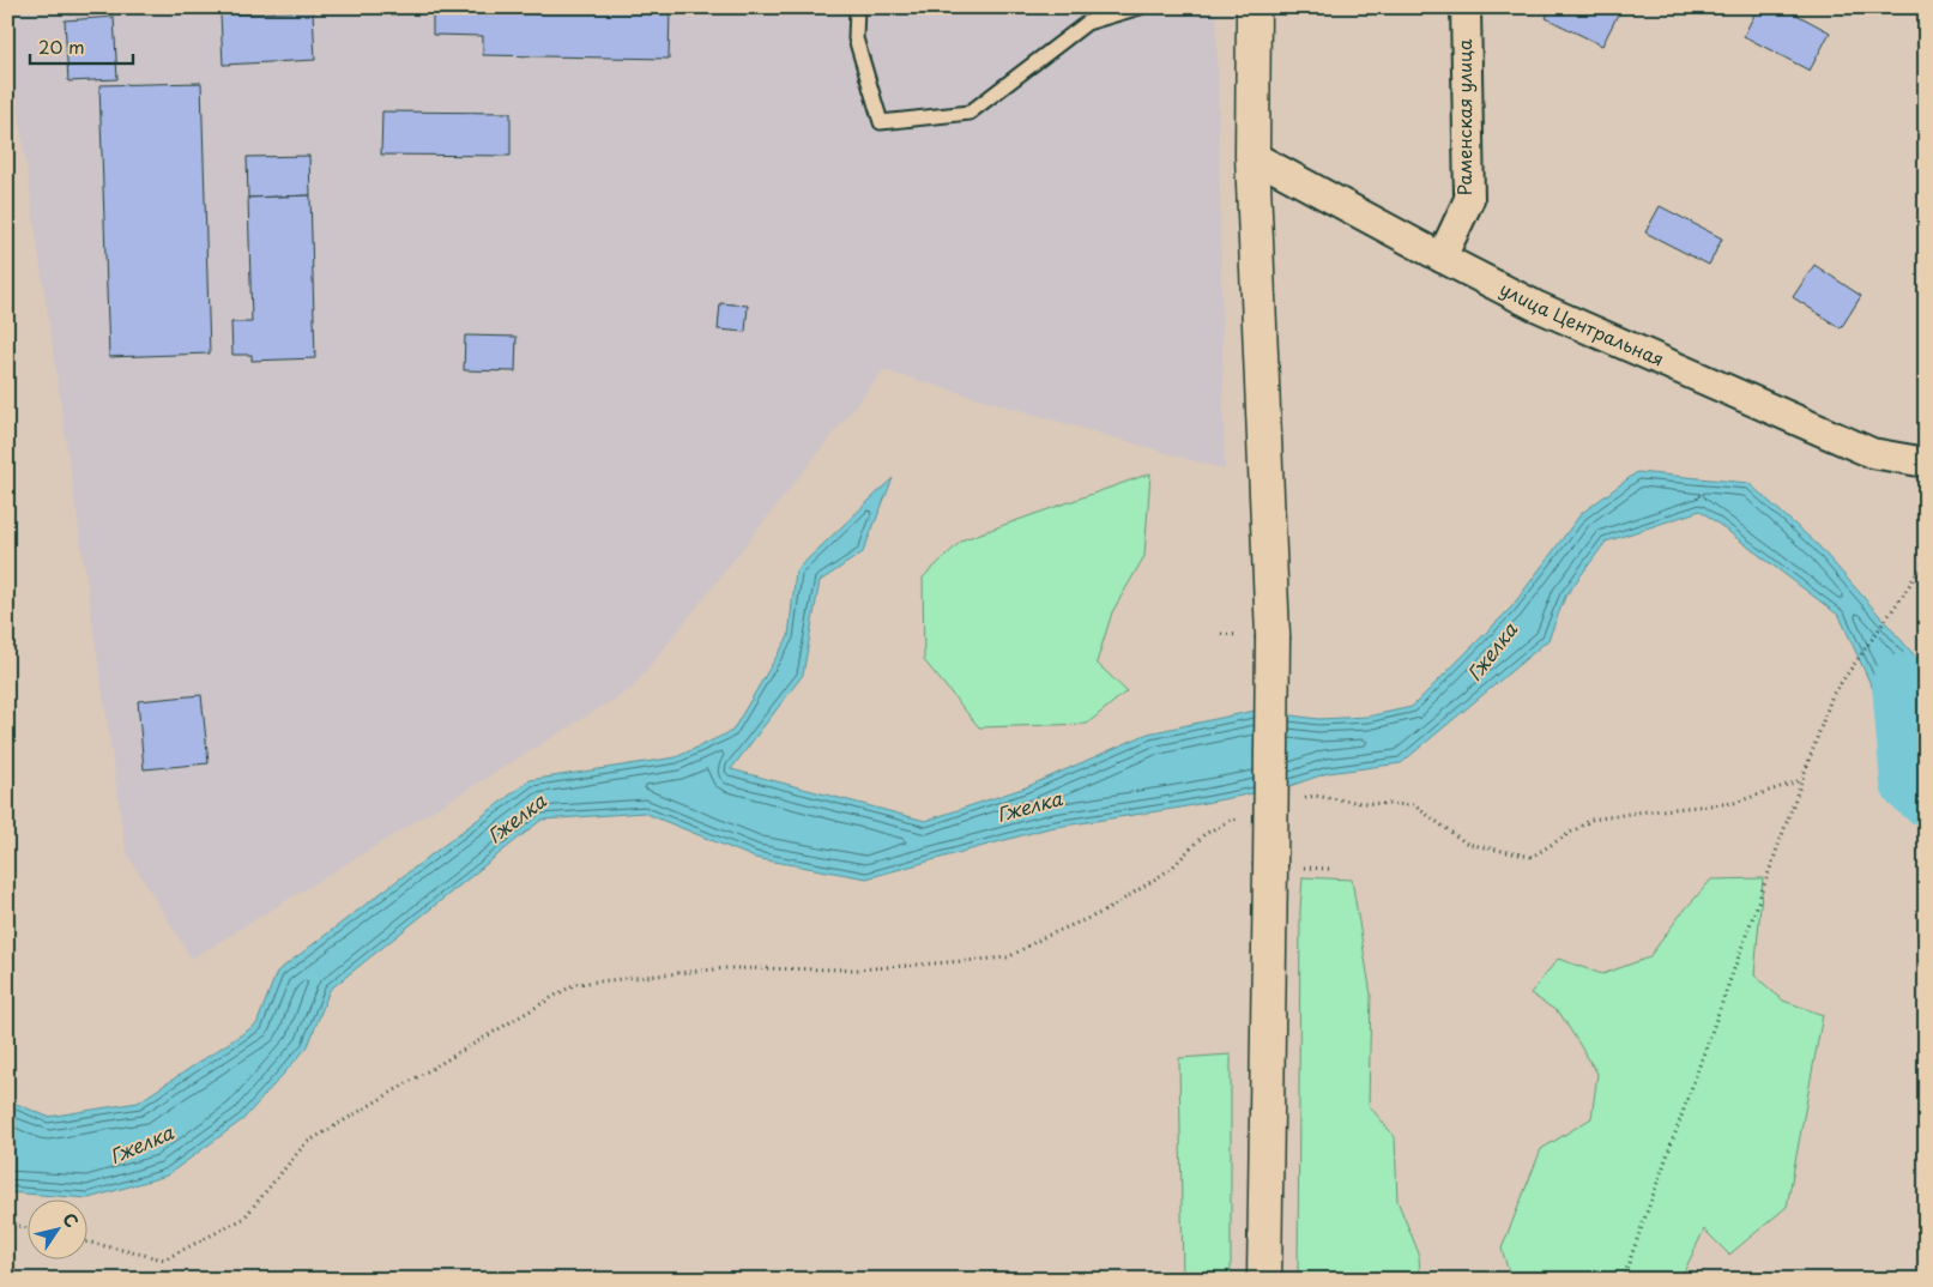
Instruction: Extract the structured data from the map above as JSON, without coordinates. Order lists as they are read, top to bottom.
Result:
{
  "streets": {
    "street": ["Раменская улица", "улица Центральная"]
  },
  "crossings": [
    ["Раменская улица", "улица Центральная"]
  ],
  "water": ["Гжелка"],
  "scale_bar": "20 m",
  "north": "top right"
}
